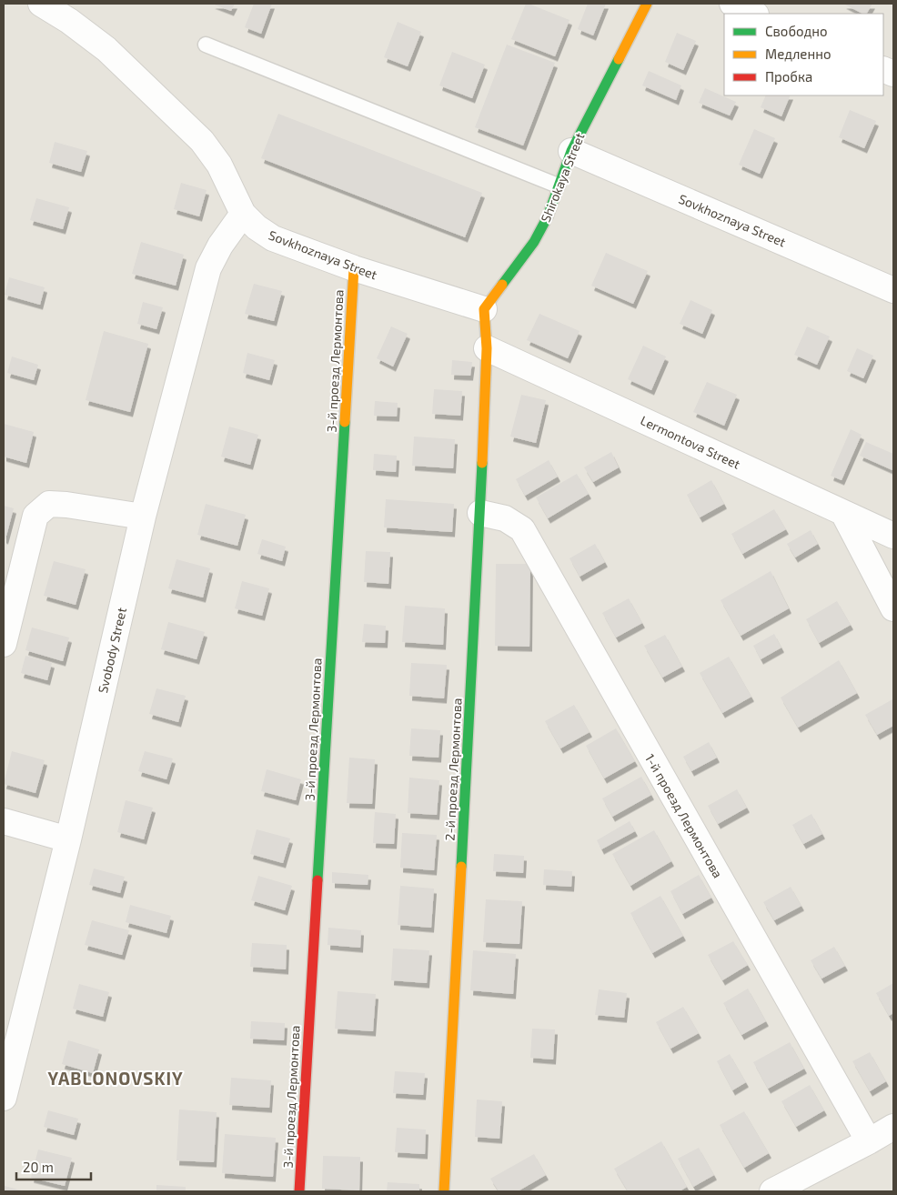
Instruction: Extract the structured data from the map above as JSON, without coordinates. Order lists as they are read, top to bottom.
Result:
{
  "streets": {
    "street": [
      "Shirokaya Street",
      "Sovkhoznaya Street",
      "3-й проезд Лермонтова",
      "Lermontova Street",
      "Svobody Street",
      "2-й проезд Лермонтова",
      "1-й проезд Лермонтова"
    ]
  },
  "crossings": [
    ["Shirokaya Street", "Sovkhoznaya Street"],
    ["Sovkhoznaya Street", "3-й проезд Лермонтова"],
    ["Sovkhoznaya Street", "Svobody Street"],
    ["Lermontova Street", "2-й проезд Лермонтова"],
    ["2-й проезд Лермонтова", "1-й проезд Лермонтова"]
  ],
  "districts": ["YABLONOVSKIY"],
  "legend": ["Свободно", "Медленно", "Пробка"],
  "scale_bar": "20 m"
}
